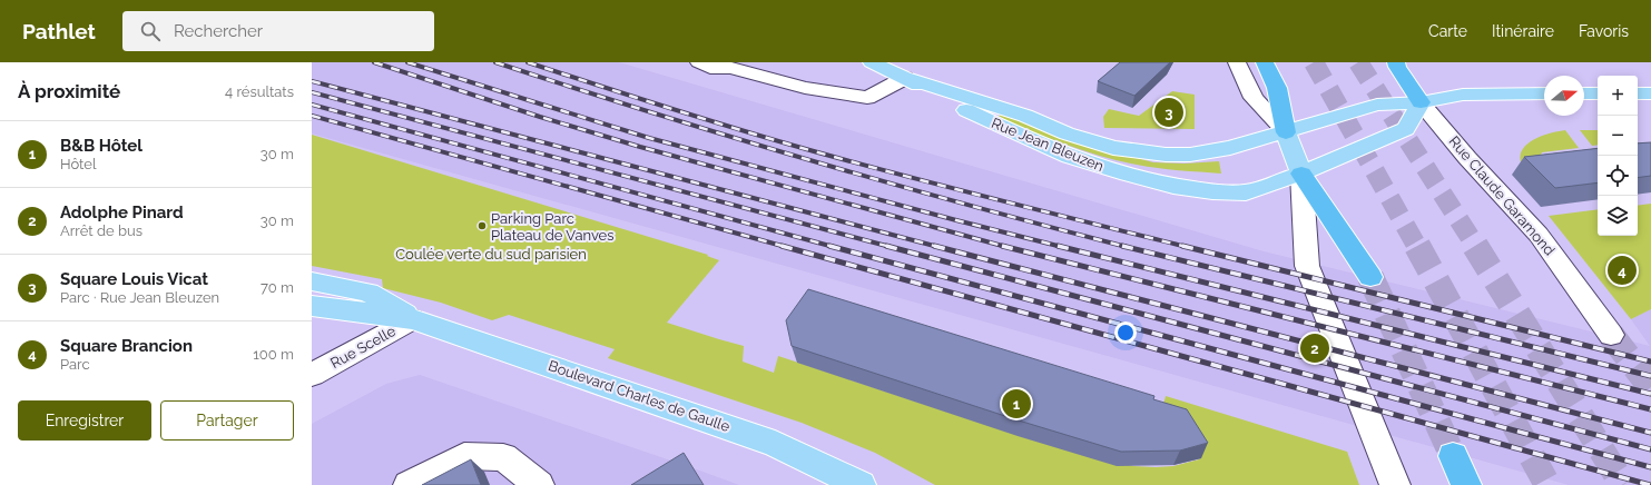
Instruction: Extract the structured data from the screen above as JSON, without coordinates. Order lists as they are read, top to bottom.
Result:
{
  "streets": {
    "main road": ["Rue Jean Bleuzen", "Boulevard Charles de Gaulle"],
    "street": ["Rue Claude Garamond", "Rue Scelle"]
  },
  "crossings": [
    ["Rue Jean Bleuzen", "Rue Claude Garamond"],
    ["Rue Scelle", "Boulevard Charles de Gaulle"]
  ],
  "parks": ["Coulée verte du sud parisien"],
  "places": ["Parking Parc Plateau de Vanves"],
  "north": "right",
  "page": {
    "header": "Pathlet",
    "search": "Rechercher",
    "nav": ["Carte", "Itinéraire", "Favoris"],
    "heading": ["À proximité", "4 résultats"],
    "map_buttons": ["+", "−"],
    "pins": [
      "3",
      "4",
      "2",
      "1"
    ],
    "list": [
      {
        "mark": "1",
        "name": "B&B Hôtel",
        "note": "Hôtel",
        "value": "30 m"
      },
      {
        "mark": "2",
        "name": "Adolphe Pinard",
        "note": "Arrêt de bus",
        "value": "30 m"
      },
      {
        "mark": "3",
        "name": "Square Louis Vicat",
        "note": "Parc · Rue Jean Bleuzen",
        "value": "70 m"
      },
      {
        "mark": "4",
        "name": "Square Brancion",
        "note": "Parc",
        "value": "100 m"
      }
    ],
    "buttons": ["Enregistrer", "Partager"]
  }
}
